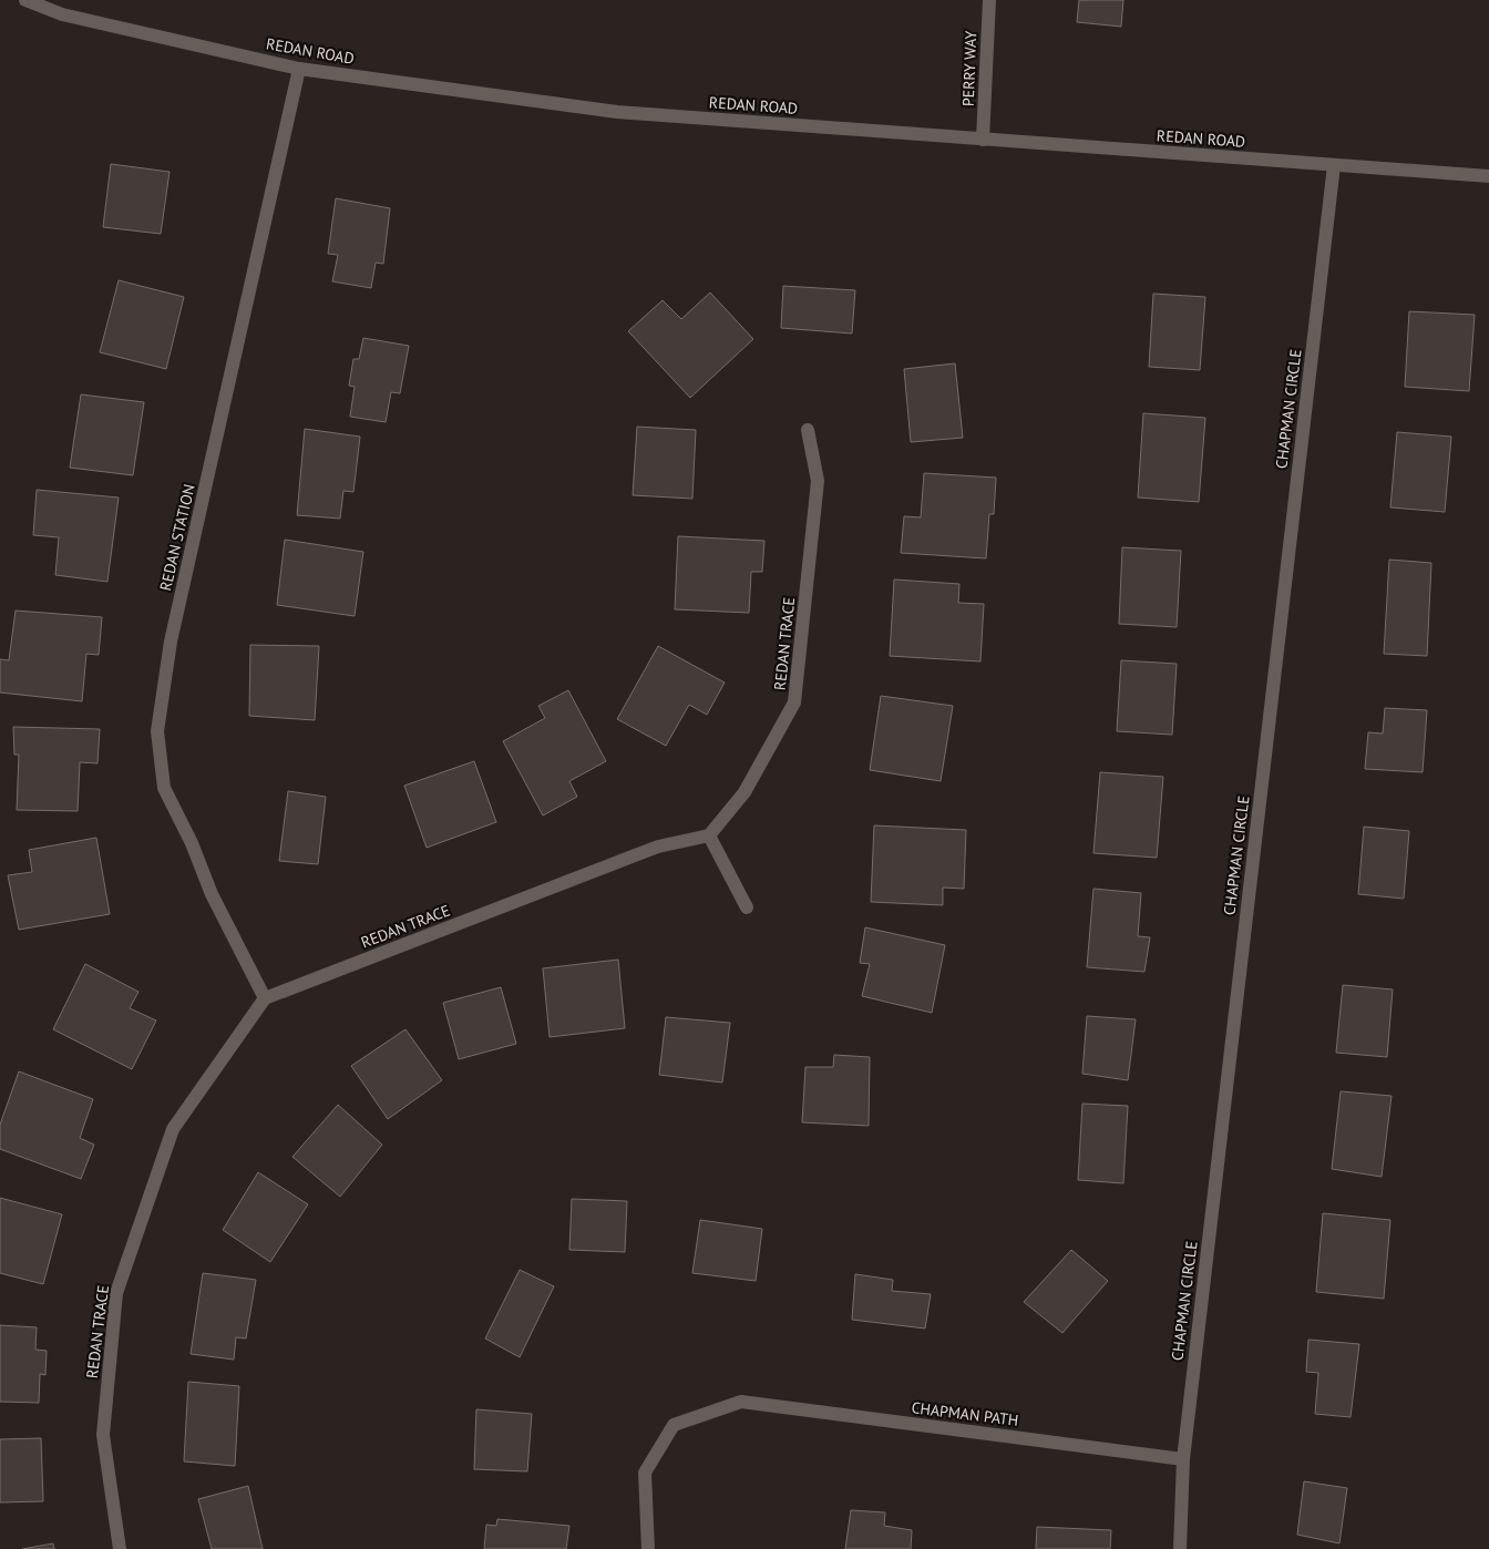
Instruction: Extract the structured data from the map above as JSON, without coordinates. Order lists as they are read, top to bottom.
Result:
{
  "streets": {
    "street": [
      "REDAN ROAD",
      "PERRY WAY",
      "CHAPMAN CIRCLE",
      "REDAN STATION",
      "REDAN TRACE",
      "CHAPMAN PATH"
    ]
  },
  "crossings": [
    ["REDAN ROAD", "PERRY WAY"],
    ["REDAN ROAD", "CHAPMAN CIRCLE"],
    ["REDAN ROAD", "REDAN STATION"],
    ["CHAPMAN CIRCLE", "CHAPMAN PATH"],
    ["REDAN STATION", "REDAN TRACE"]
  ]
}
